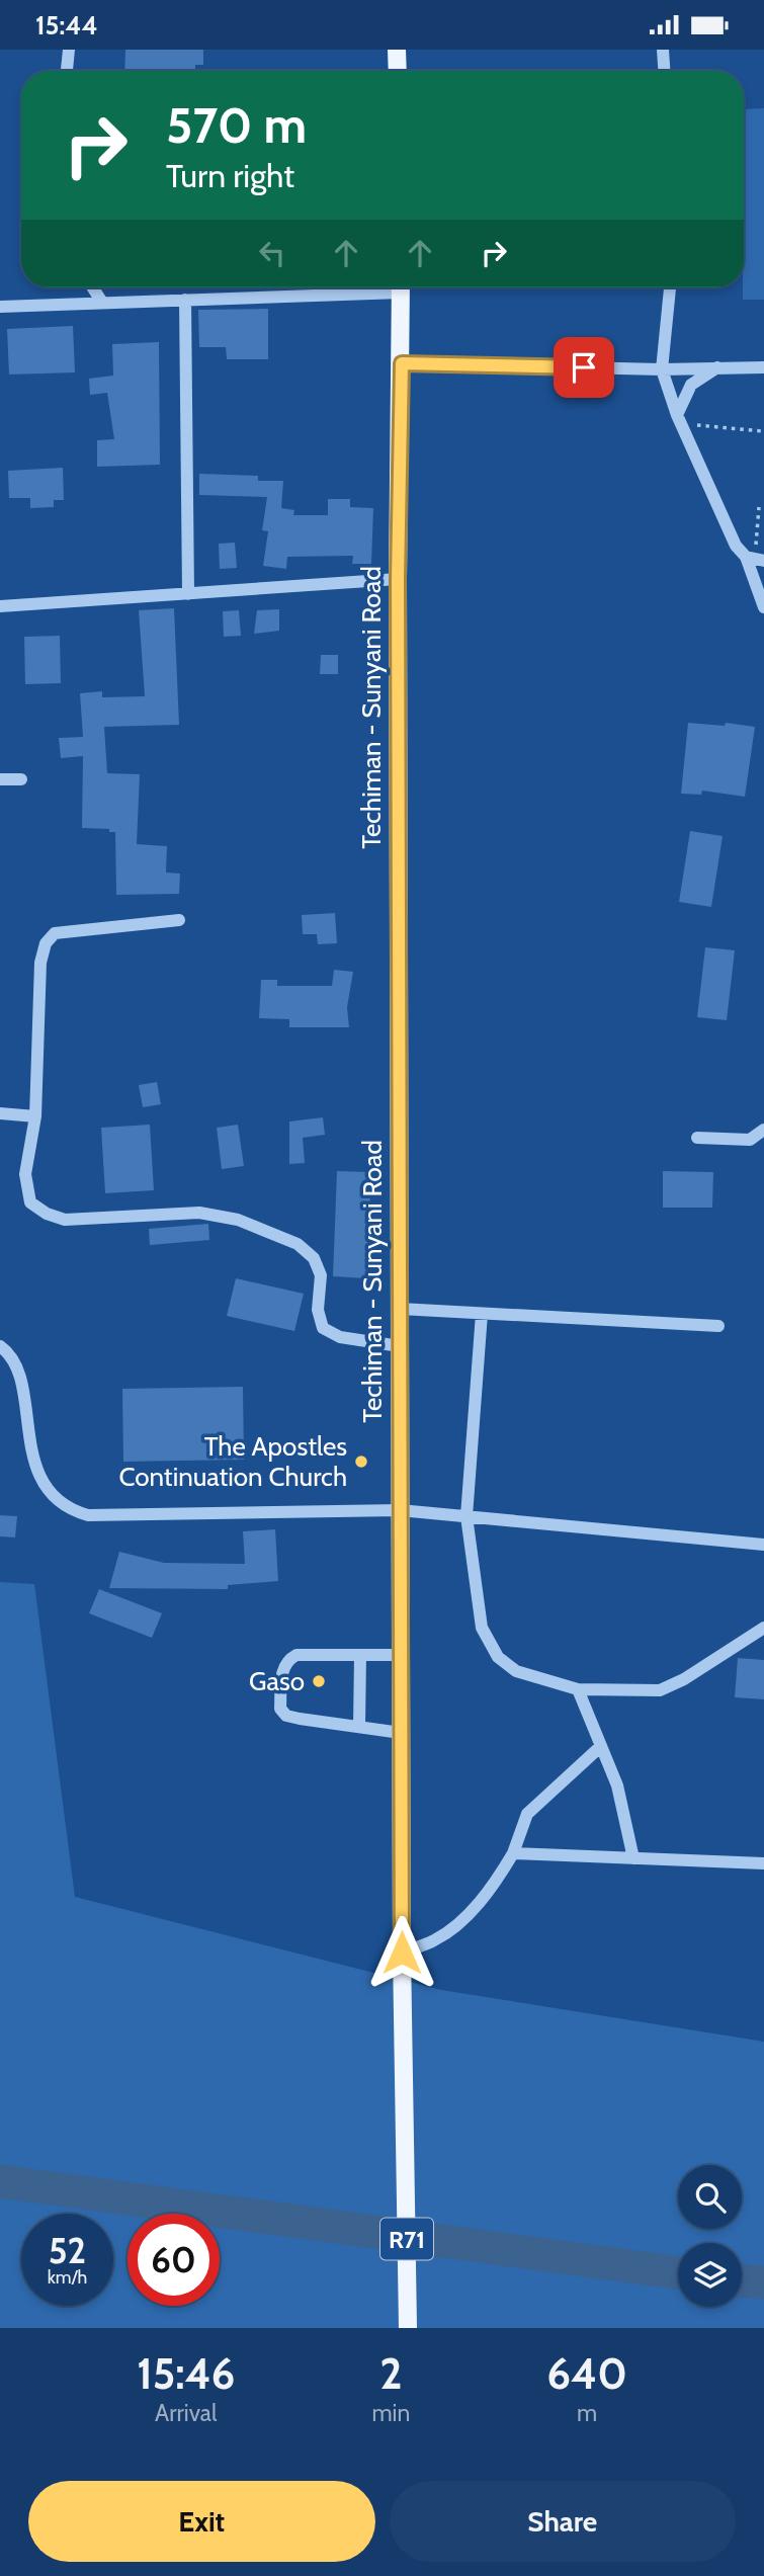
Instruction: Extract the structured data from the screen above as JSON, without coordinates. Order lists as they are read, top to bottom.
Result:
{
  "streets": {
    "main road": ["Techiman - Sunyani Road", "R71"]
  },
  "places": ["The Apostles Continuation Church", "Gaso"],
  "page": {
    "status": "15:44",
    "turn": ["570 m", "Turn right"],
    "speed": "52 km/h",
    "limit": "60",
    "eta": [
      "15:46",
      "Arrival",
      "2",
      "min",
      "640",
      "m"
    ],
    "buttons": ["Exit", "Share"]
  }
}
